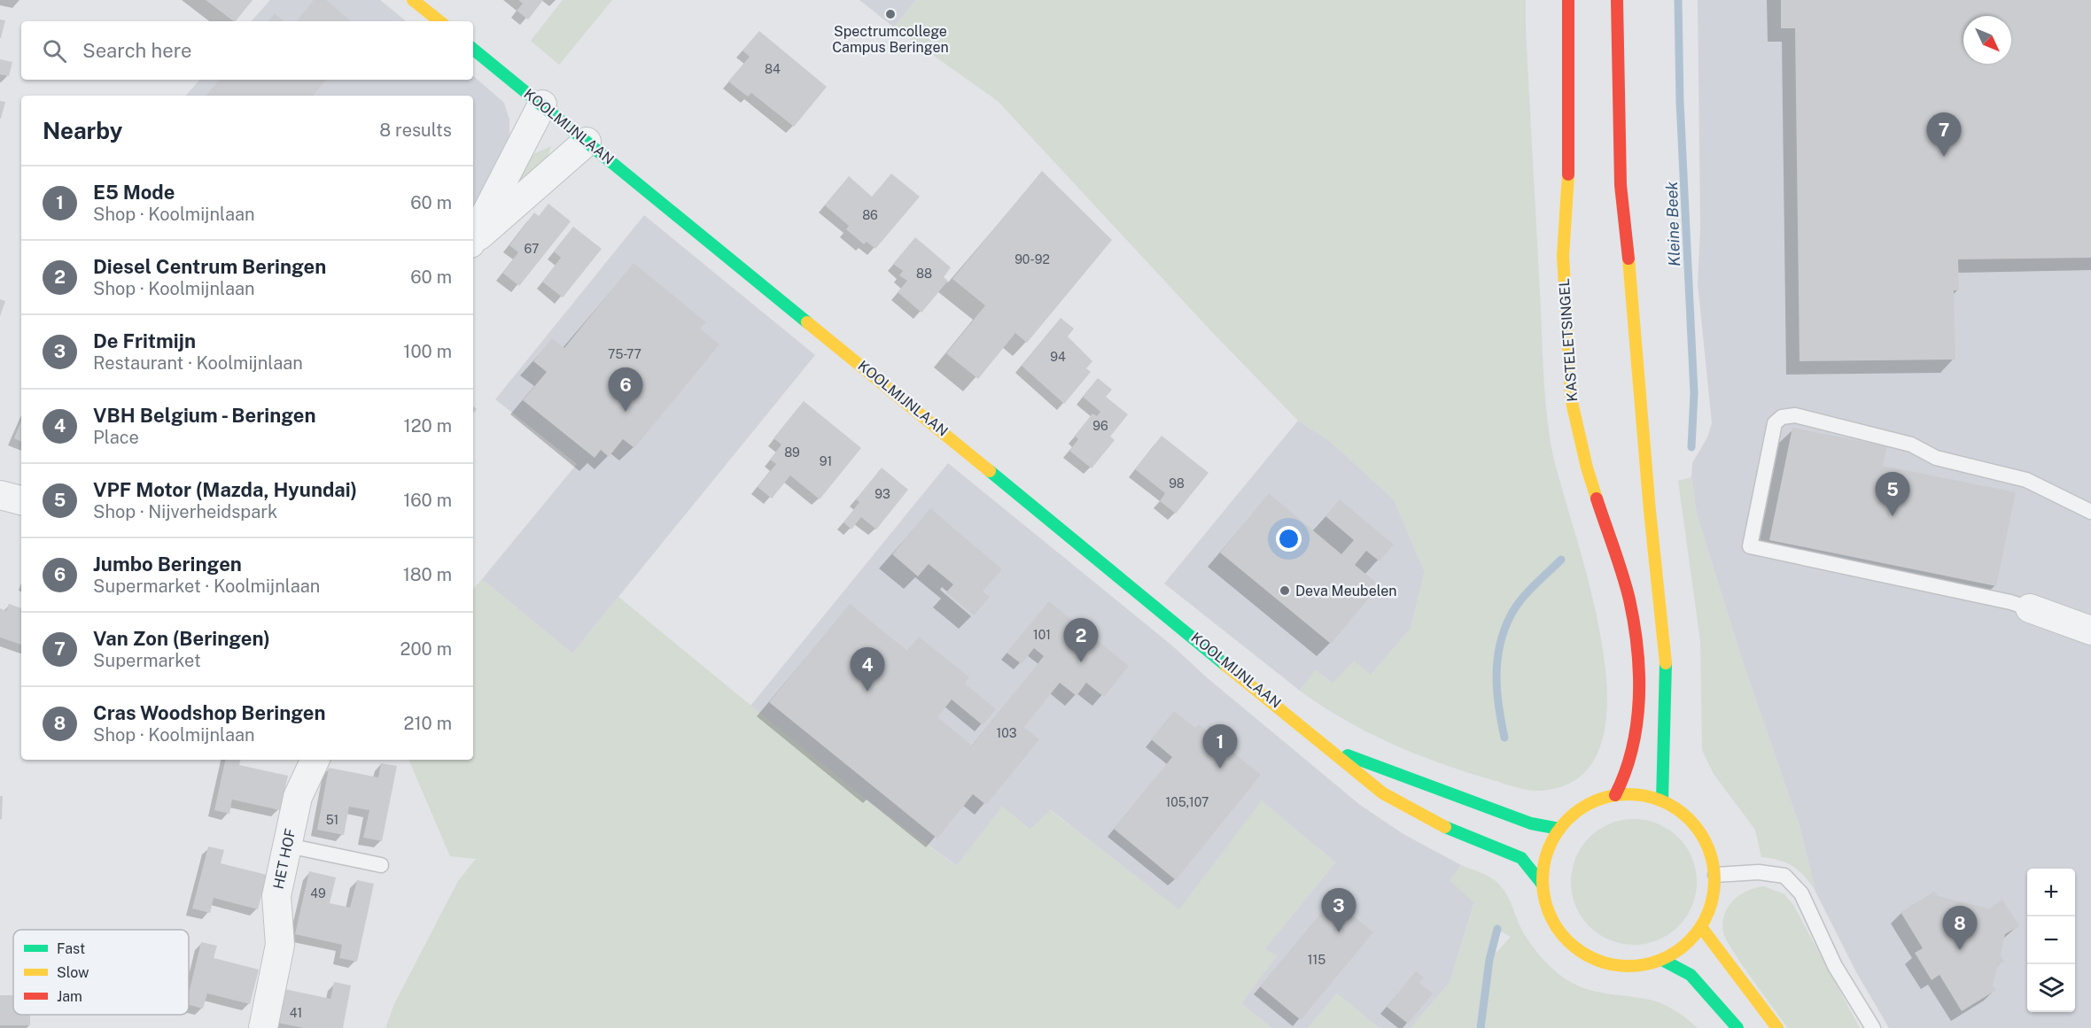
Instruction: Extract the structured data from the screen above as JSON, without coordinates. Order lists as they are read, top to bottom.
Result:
{
  "streets": {
    "main road": ["KOOLMIJNLAAN", "KASTELETSINGEL"],
    "street": ["HET HOF"]
  },
  "crossings": [
    ["KOOLMIJNLAAN", "KASTELETSINGEL"]
  ],
  "water": ["Kleine Beek"],
  "places": ["Spectrumcollege Campus Beringen", "Deva Meubelen"],
  "house_numbers": [
    "84",
    "86",
    "67",
    "90-92",
    "88",
    "75-77",
    "94",
    "96",
    "89",
    "91",
    "98",
    "93",
    "101",
    "103",
    "105,107",
    "51",
    "49",
    "115",
    "41"
  ],
  "legend": ["Fast", "Slow", "Jam"],
  "north": "bottom right",
  "page": {
    "search": "Search here",
    "heading": ["Nearby", "8 results"],
    "pins": [
      "7",
      "6",
      "5",
      "2",
      "4",
      "1",
      "3",
      "8"
    ],
    "list": [
      {
        "mark": "1",
        "name": "E5 Mode",
        "note": "Shop · Koolmijnlaan",
        "value": "60 m"
      },
      {
        "mark": "2",
        "name": "Diesel Centrum Beringen",
        "note": "Shop · Koolmijnlaan",
        "value": "60 m"
      },
      {
        "mark": "3",
        "name": "De Fritmijn",
        "note": "Restaurant · Koolmijnlaan",
        "value": "100 m"
      },
      {
        "mark": "4",
        "name": "VBH Belgium - Beringen",
        "note": "Place",
        "value": "120 m"
      },
      {
        "mark": "5",
        "name": "VPF Motor (Mazda, Hyundai)",
        "note": "Shop · Nijverheidspark",
        "value": "160 m"
      },
      {
        "mark": "6",
        "name": "Jumbo Beringen",
        "note": "Supermarket · Koolmijnlaan",
        "value": "180 m"
      },
      {
        "mark": "7",
        "name": "Van Zon (Beringen)",
        "note": "Supermarket",
        "value": "200 m"
      },
      {
        "mark": "8",
        "name": "Cras Woodshop Beringen",
        "note": "Shop · Koolmijnlaan",
        "value": "210 m"
      }
    ],
    "map_buttons": ["+", "−"]
  }
}
